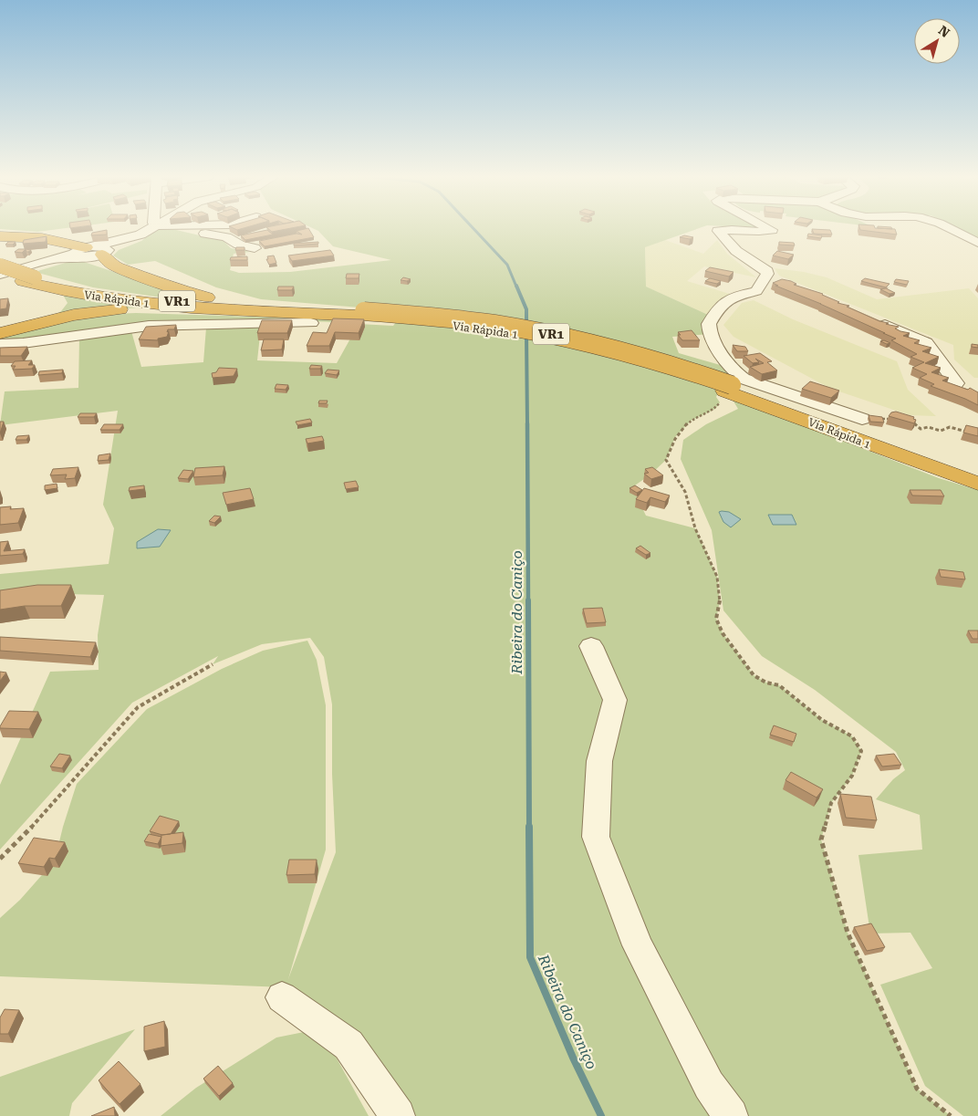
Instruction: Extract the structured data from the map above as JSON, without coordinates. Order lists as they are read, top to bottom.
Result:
{
  "streets": {
    "highway": ["Via Rápida 1", "VR1"]
  },
  "water": ["Ribeira do Caniço"],
  "north": "top right"
}
